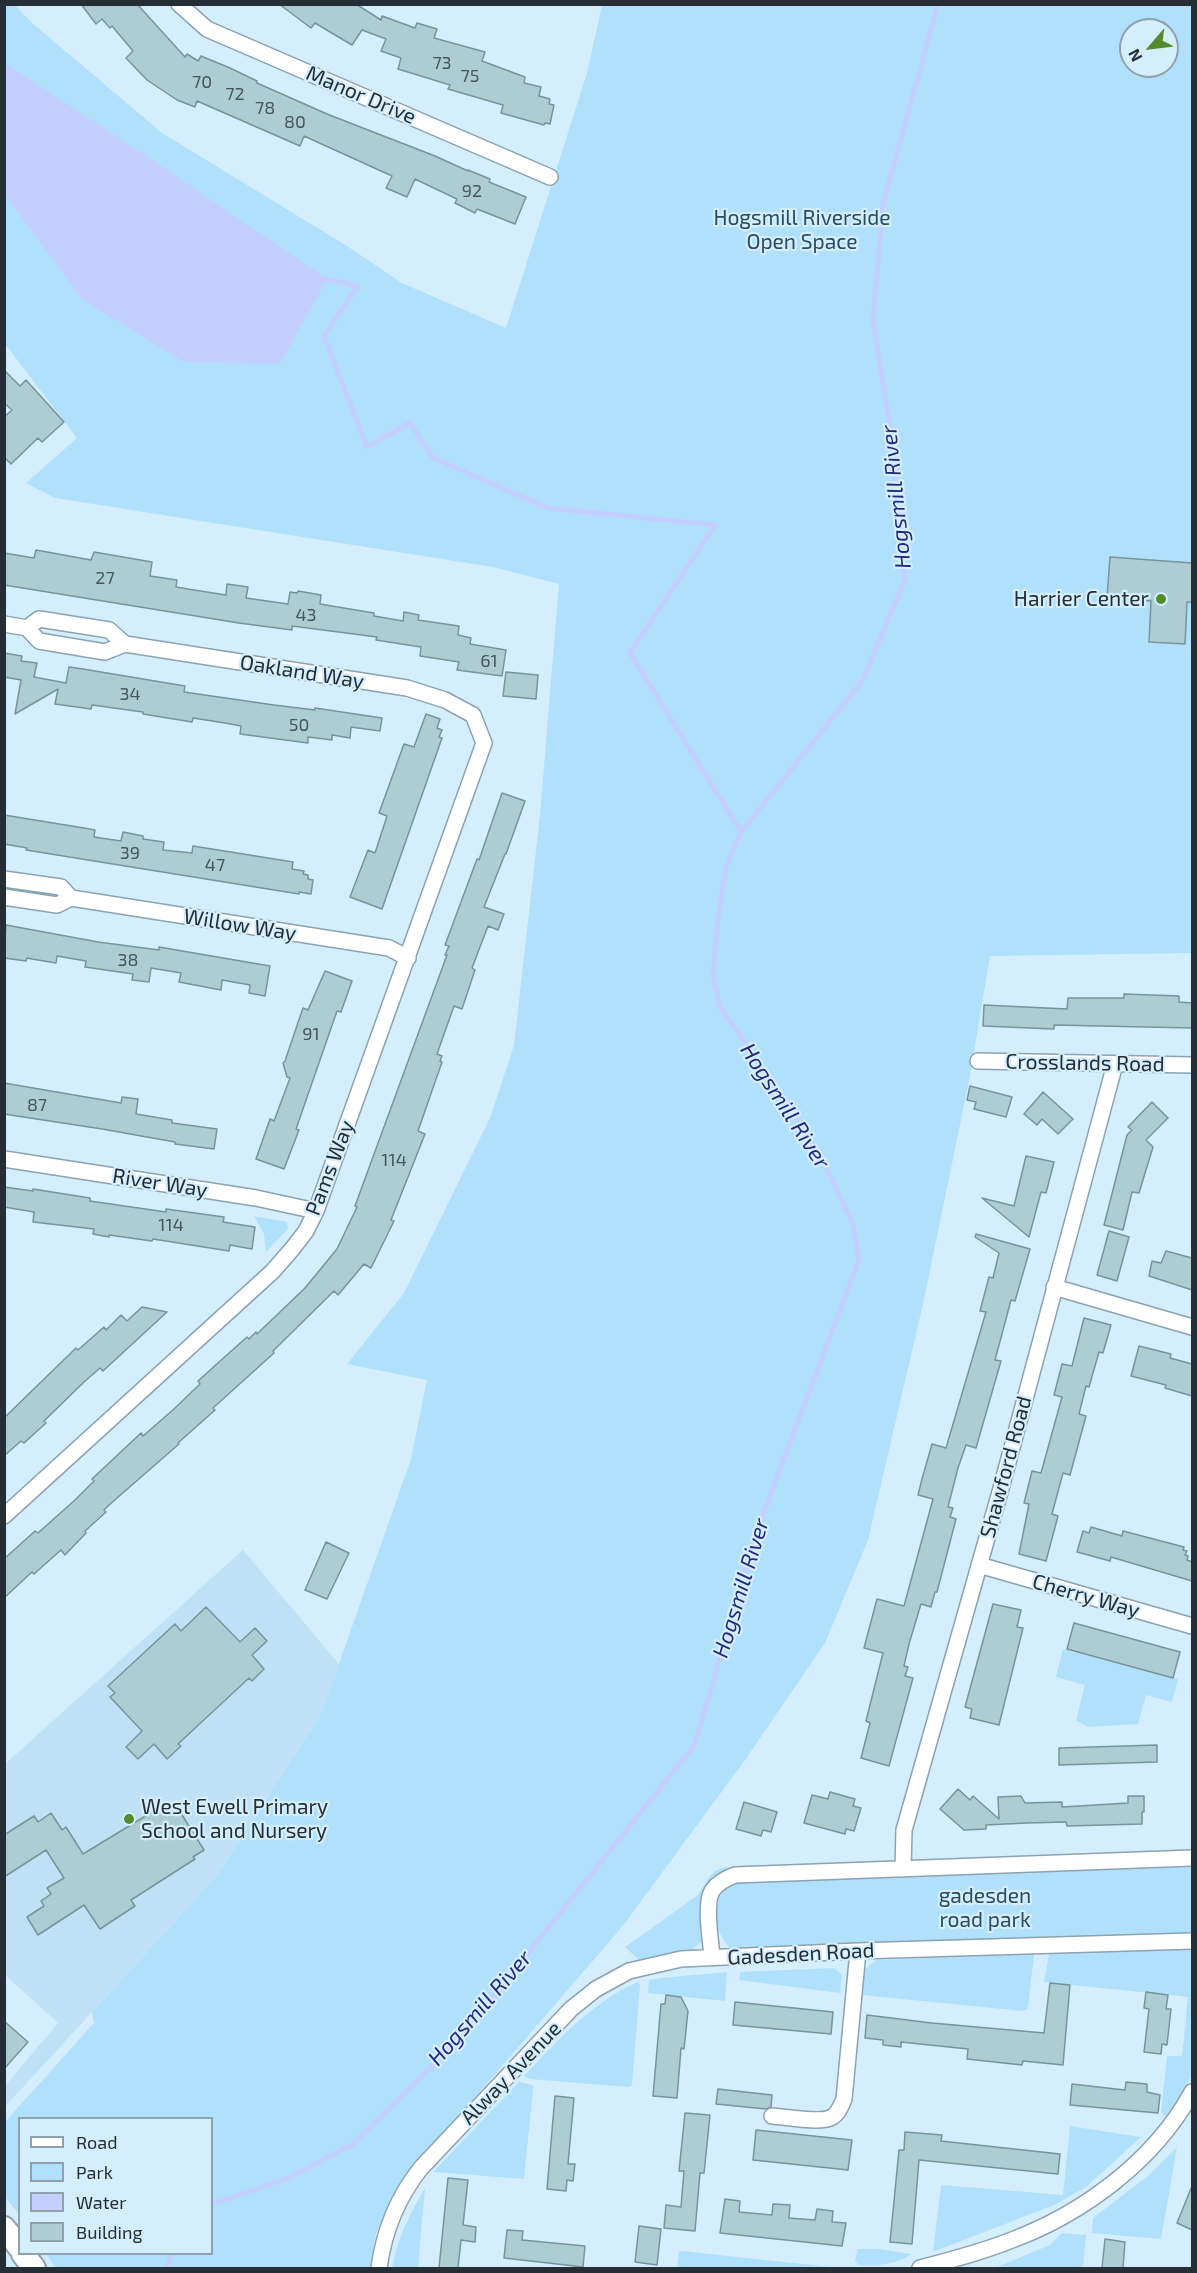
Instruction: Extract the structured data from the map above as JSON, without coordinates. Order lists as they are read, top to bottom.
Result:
{
  "streets": {
    "street": [
      "Manor Drive",
      "Oakland Way",
      "Willow Way",
      "Crosslands Road",
      "Pams Way",
      "River Way",
      "Shawford Road",
      "Cherry Way",
      "Gadesden Road",
      "Alway Avenue"
    ]
  },
  "crossings": [
    ["Oakland Way", "Pams Way"],
    ["Willow Way", "Pams Way"],
    ["Crosslands Road", "Shawford Road"],
    ["Pams Way", "River Way"],
    ["Shawford Road", "Cherry Way"],
    ["Shawford Road", "Gadesden Road"],
    ["Gadesden Road", "Alway Avenue"]
  ],
  "water": ["Hogsmill River"],
  "parks": ["Hogsmill Riverside Open Space", "gadesden road park"],
  "places": ["Harrier Center", "West Ewell Primary School and Nursery"],
  "house_numbers": [
    "73",
    "75",
    "70",
    "72",
    "78",
    "80",
    "92",
    "27",
    "43",
    "61",
    "34",
    "50",
    "39",
    "47",
    "38",
    "91",
    "87",
    "114",
    "114"
  ],
  "legend": [
    "Road",
    "Park",
    "Water",
    "Building"
  ],
  "north": "bottom left"
}
